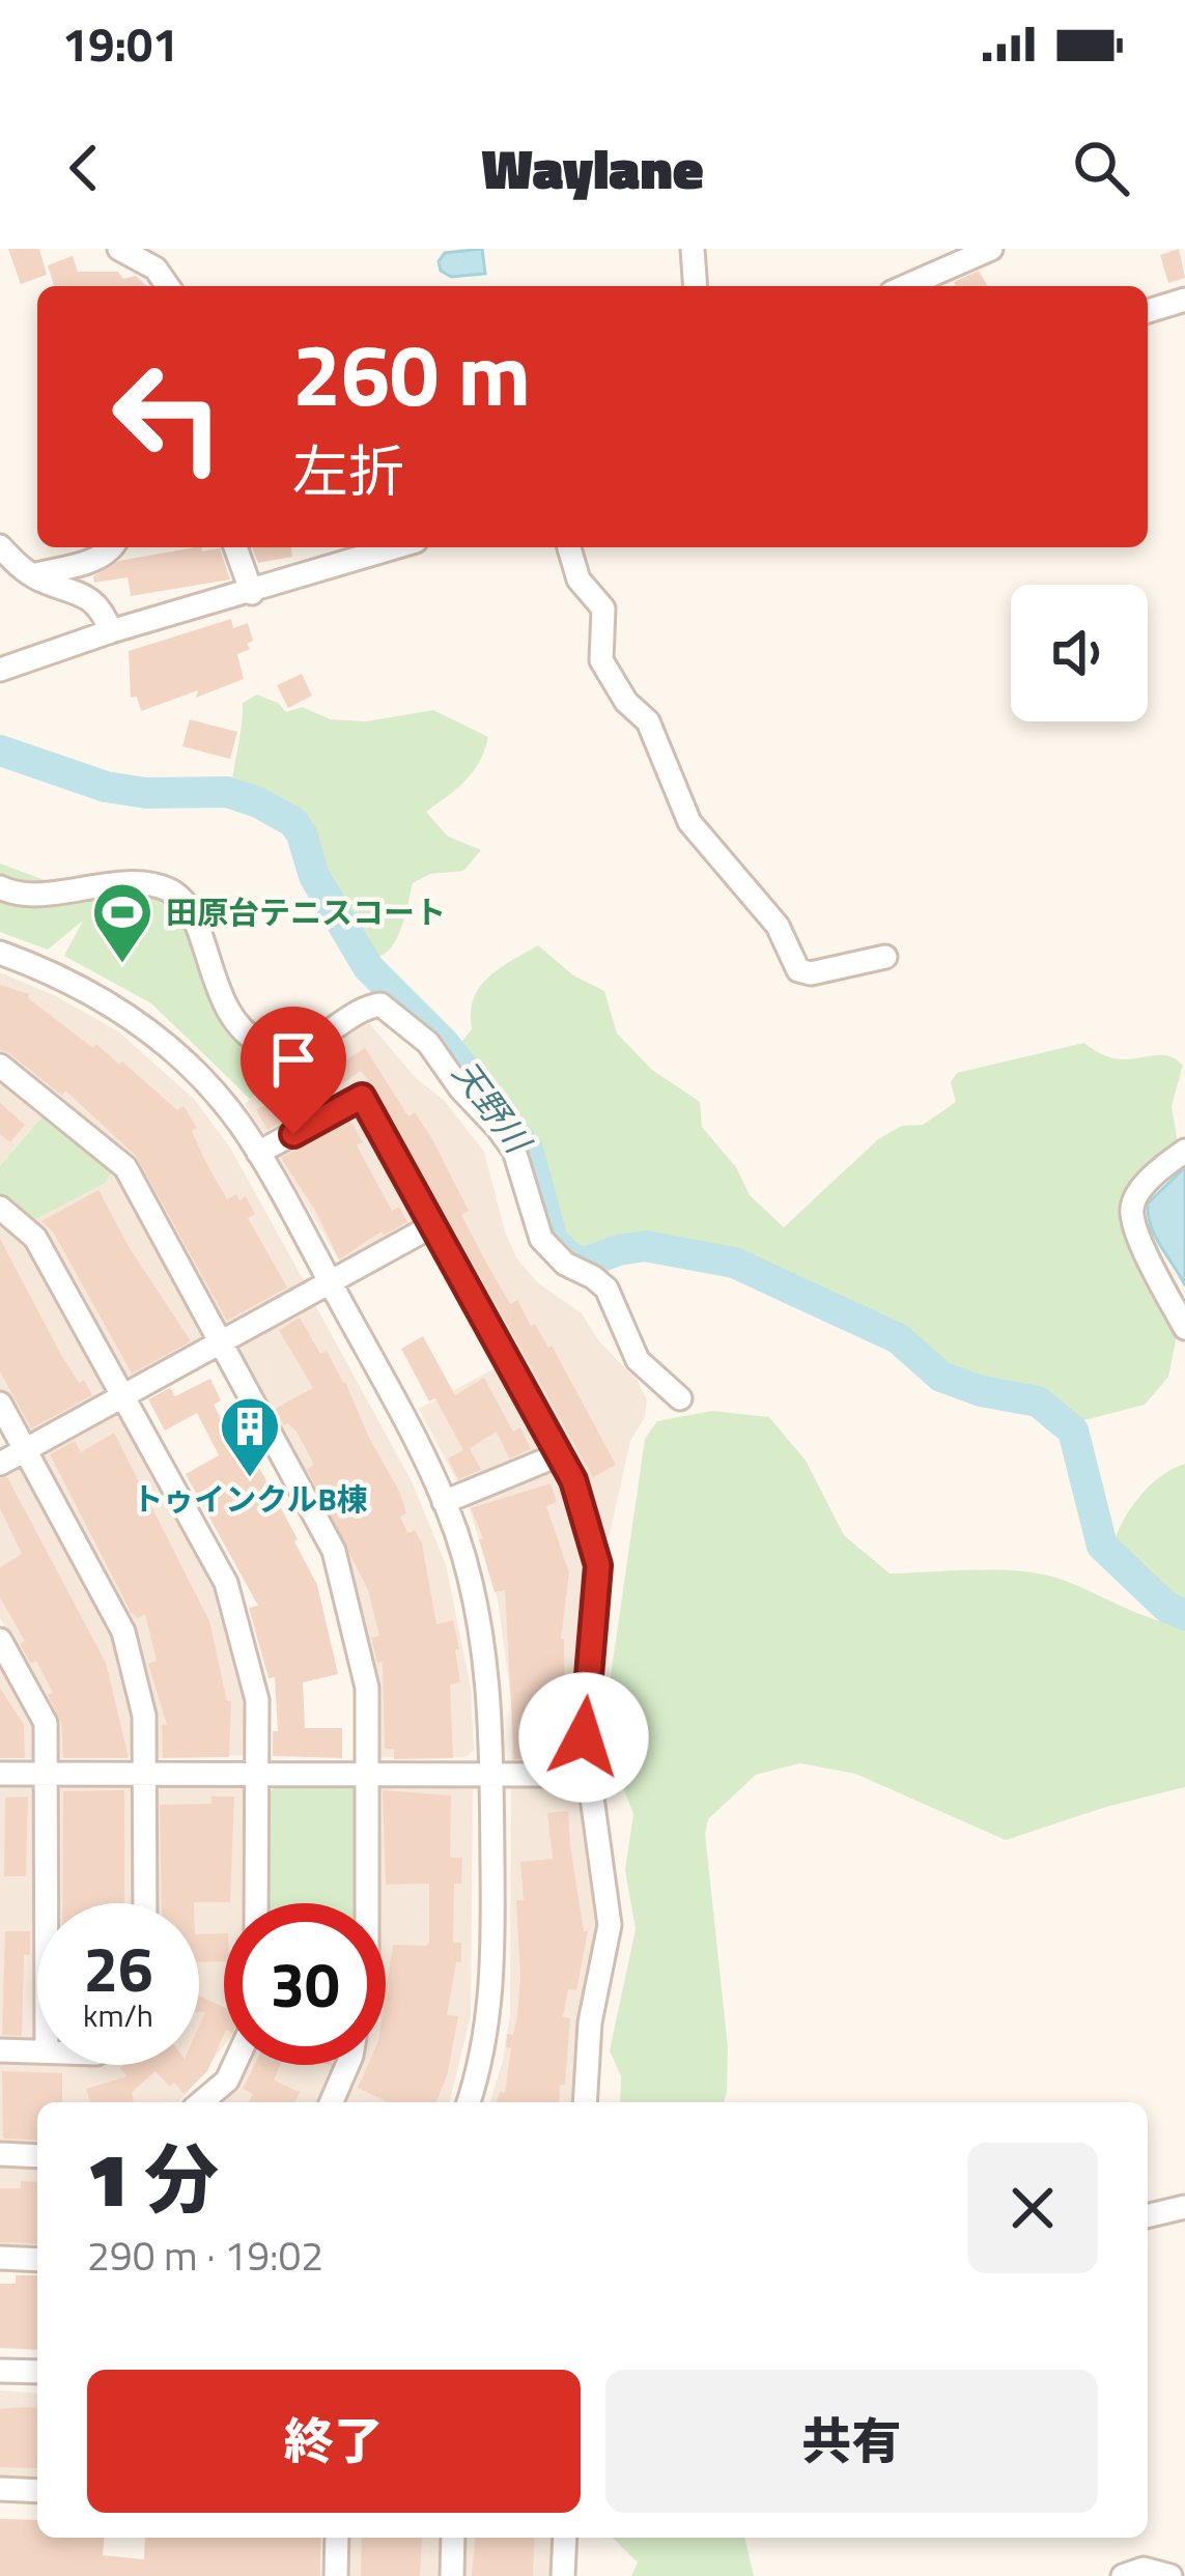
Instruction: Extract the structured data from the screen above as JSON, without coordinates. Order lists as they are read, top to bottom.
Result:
{
  "water": ["天野川"],
  "places": {
    "sports": ["田原台テニスコート"],
    "building": ["トゥインクルB棟"]
  },
  "page": {
    "status": "19:01",
    "header": "Waylane",
    "turn": ["260 m", "左折"],
    "speed": "26 km/h",
    "limit": "30",
    "heading": ["1 分", "290 m · 19:02"],
    "buttons": ["終了", "共有"]
  }
}
